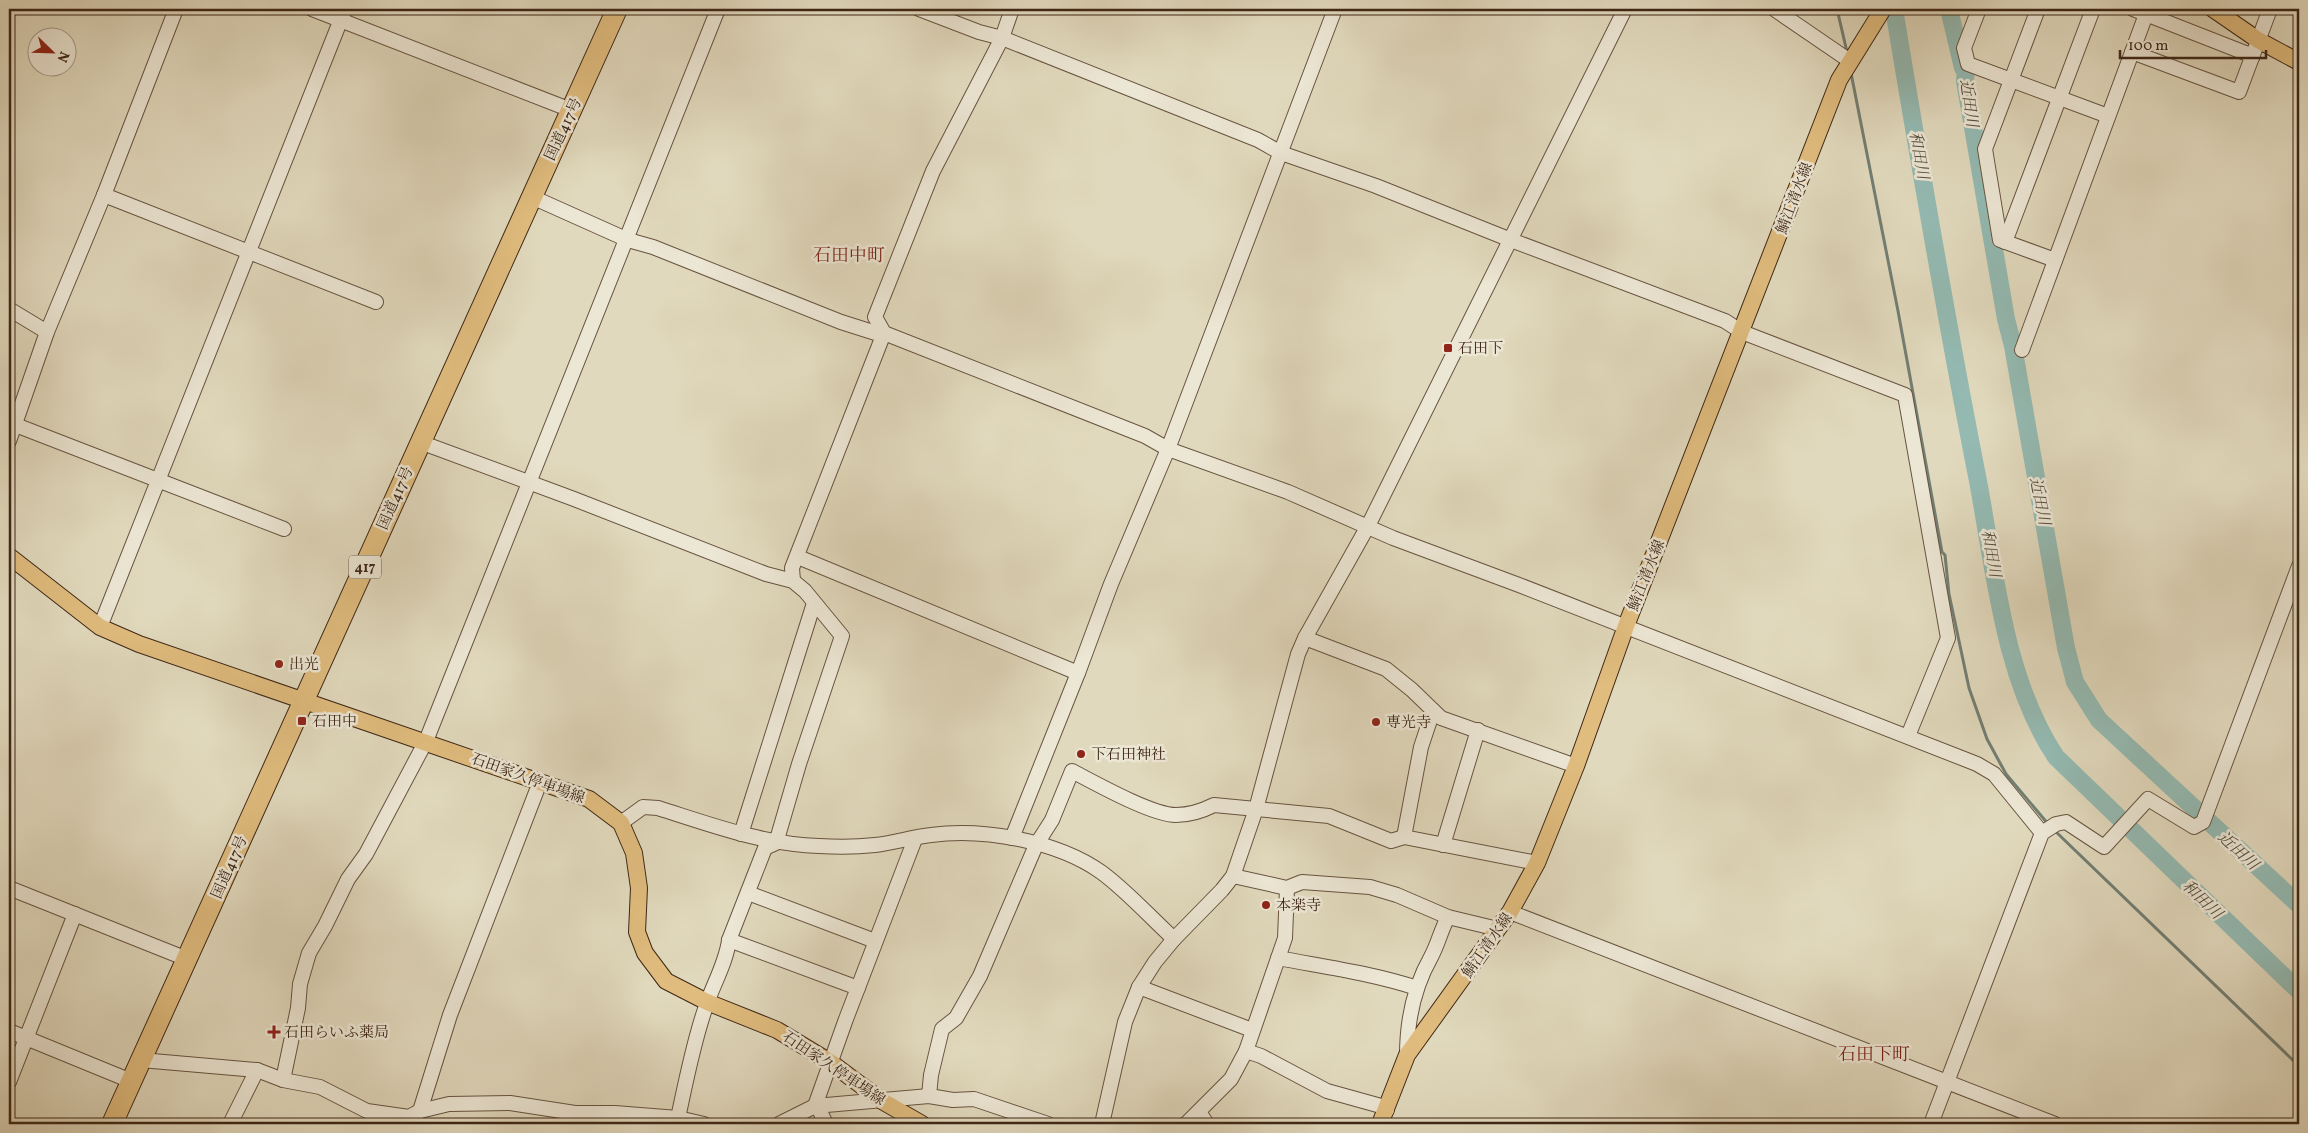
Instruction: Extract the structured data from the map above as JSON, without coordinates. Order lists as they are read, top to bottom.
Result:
{
  "streets": {
    "highway": ["国道417号", "417"],
    "main road": ["鯖江清水線", "石田家久停車場線"]
  },
  "crossings": [
    ["国道417号", "石田家久停車場線"]
  ],
  "districts": ["石田中町", "石田下町"],
  "water": ["近田川", "和田川"],
  "places": {
    "transit": ["石田下", "石田中"],
    "other": [
      "出光",
      "専光寺",
      "下石田神社",
      "本楽寺"
    ],
    "health": ["石田らいふ薬局"]
  },
  "scale_bar": "100 m",
  "north": "bottom right"
}
